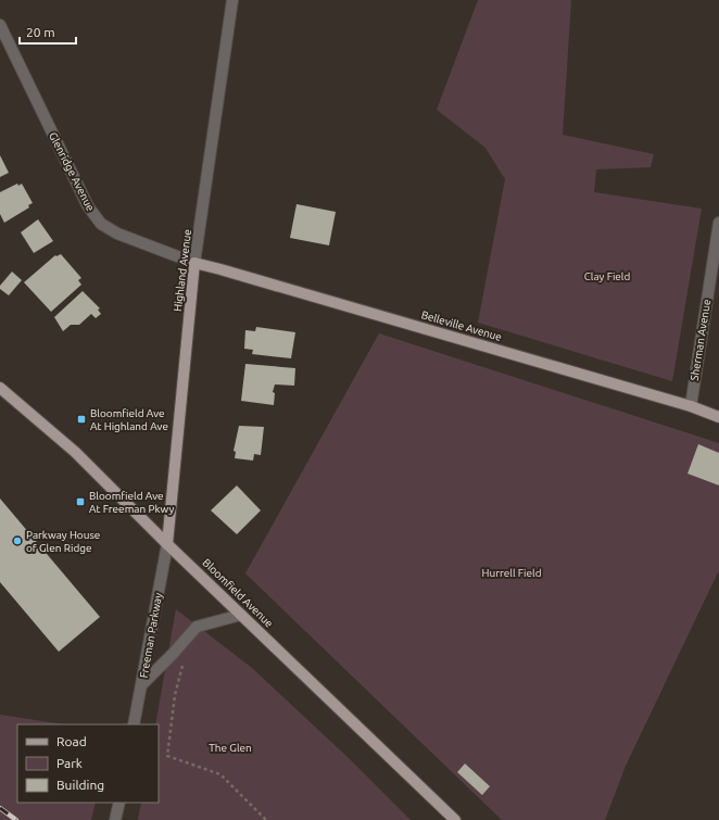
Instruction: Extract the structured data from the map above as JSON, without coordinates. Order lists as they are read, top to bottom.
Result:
{
  "streets": {
    "main road": ["Highland Avenue", "Belleville Avenue", "Bloomfield Avenue"],
    "street": ["Glenridge Avenue", "Sherman Avenue", "Freeman Parkway"]
  },
  "crossings": [
    ["Glenridge Avenue", "Highland Avenue"],
    ["Glenridge Avenue", "Belleville Avenue"],
    ["Highland Avenue", "Belleville Avenue"],
    ["Highland Avenue", "Bloomfield Avenue"],
    ["Highland Avenue", "Freeman Parkway"],
    ["Belleville Avenue", "Sherman Avenue"],
    ["Bloomfield Avenue", "Freeman Parkway"]
  ],
  "parks": ["Clay Field", "Hurrell Field", "The Glen"],
  "places": {
    "transit": ["Bloomfield Ave At Highland Ave", "Bloomfield Ave At Freeman Pkwy"],
    "other": ["Parkway House of Glen Ridge"]
  },
  "legend": ["Road", "Park", "Building"],
  "scale_bar": "20 m"
}
